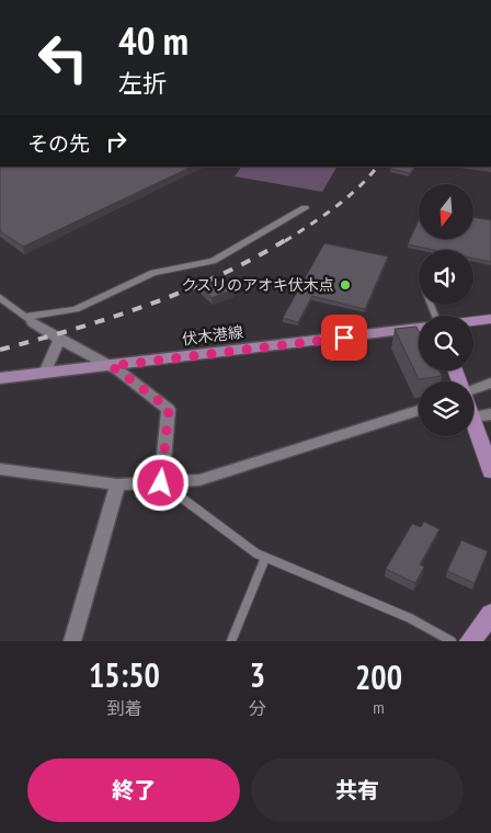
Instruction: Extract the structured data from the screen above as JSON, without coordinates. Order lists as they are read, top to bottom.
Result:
{
  "streets": {
    "main road": ["伏木港線"]
  },
  "places": ["クスリのアオキ伏木点"],
  "north": "bottom",
  "page": {
    "turn": ["40 m", "左折"],
    "then": "その先",
    "eta": [
      "15:50",
      "到着",
      "3",
      "分",
      "200",
      "m"
    ],
    "buttons": ["終了", "共有"]
  }
}
